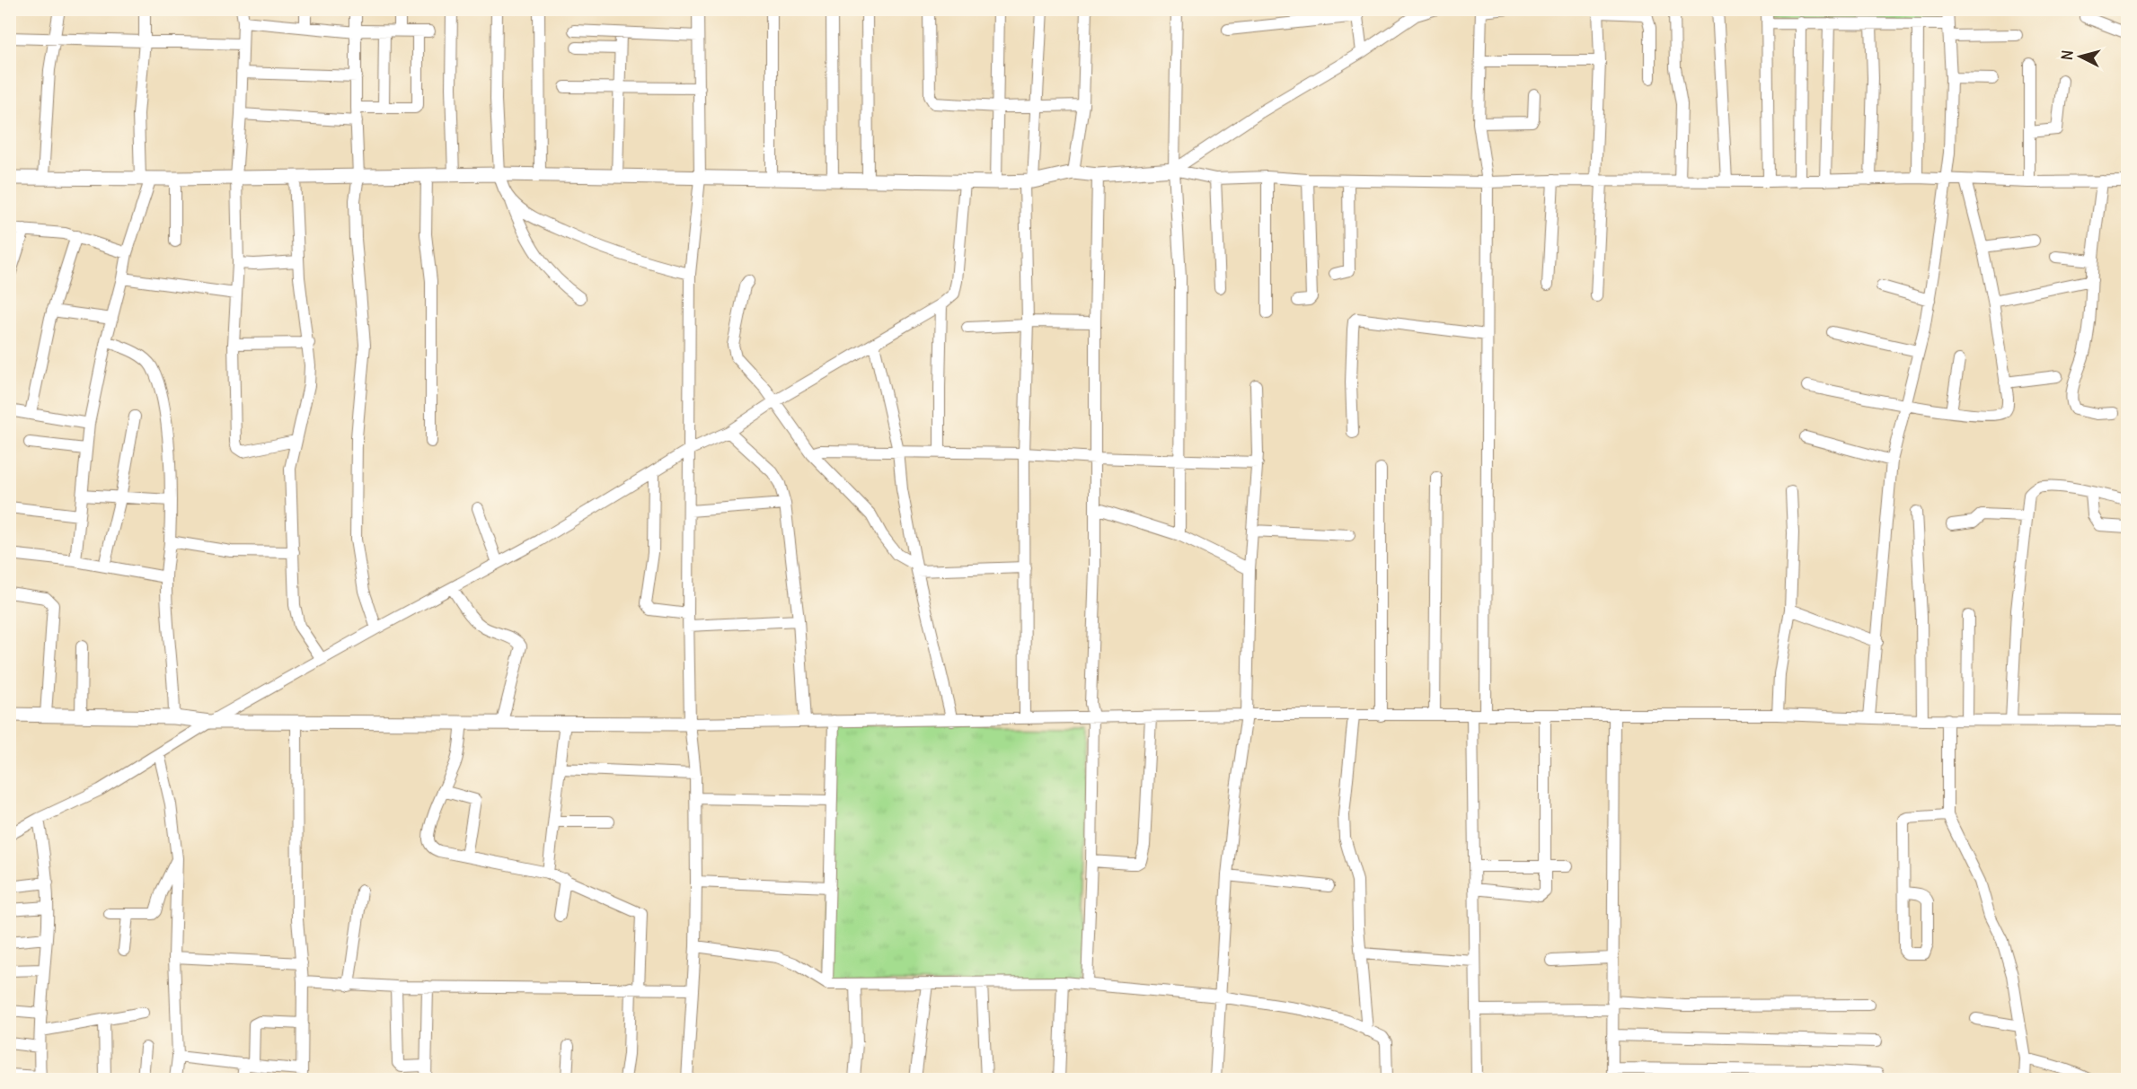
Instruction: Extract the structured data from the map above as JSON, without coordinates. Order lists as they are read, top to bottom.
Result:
{
  "north": "left"
}
